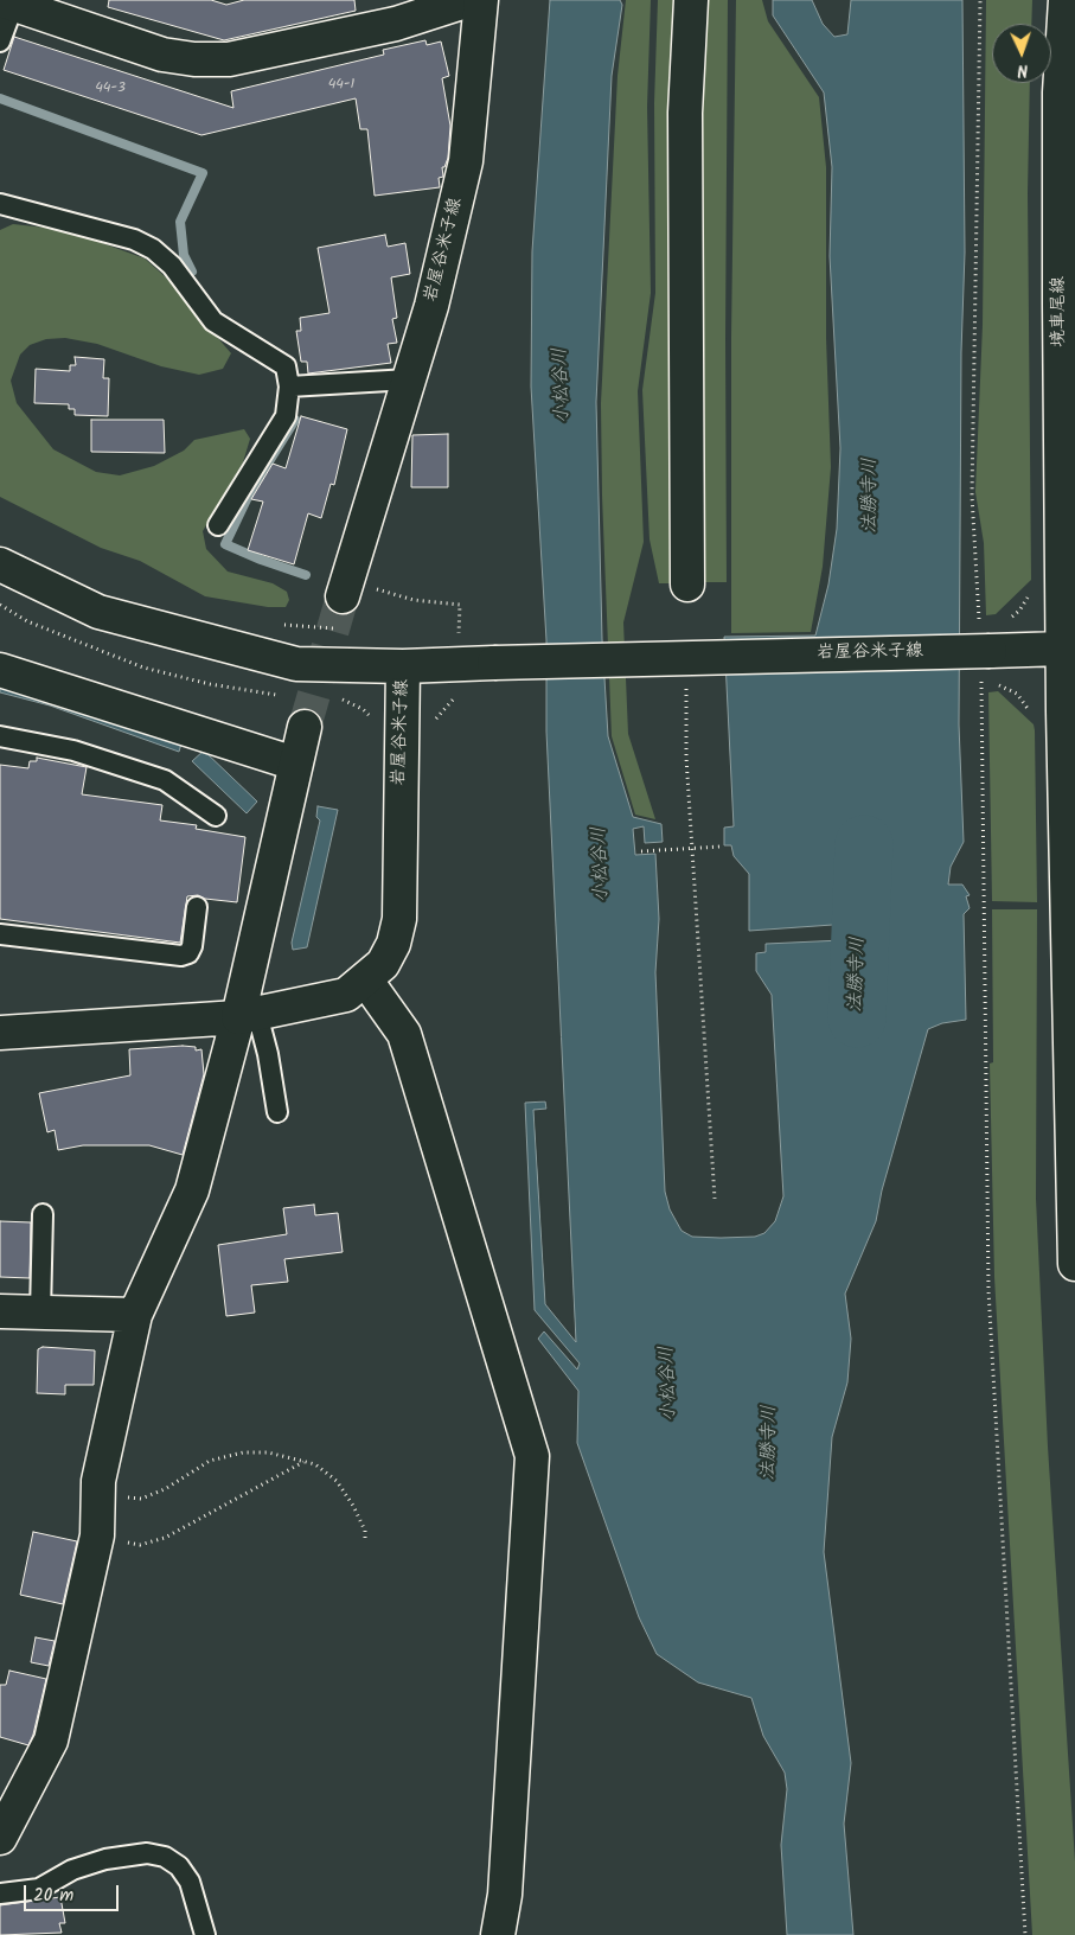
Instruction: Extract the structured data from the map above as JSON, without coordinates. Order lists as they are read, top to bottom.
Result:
{
  "streets": {
    "street": ["岩屋谷米子線", "境車尾線"]
  },
  "crossings": [
    ["岩屋谷米子線", "境車尾線"]
  ],
  "water": ["小松谷川", "法勝寺川"],
  "house_numbers": ["44-1", "44-3"],
  "scale_bar": "20 m",
  "north": "bottom"
}
